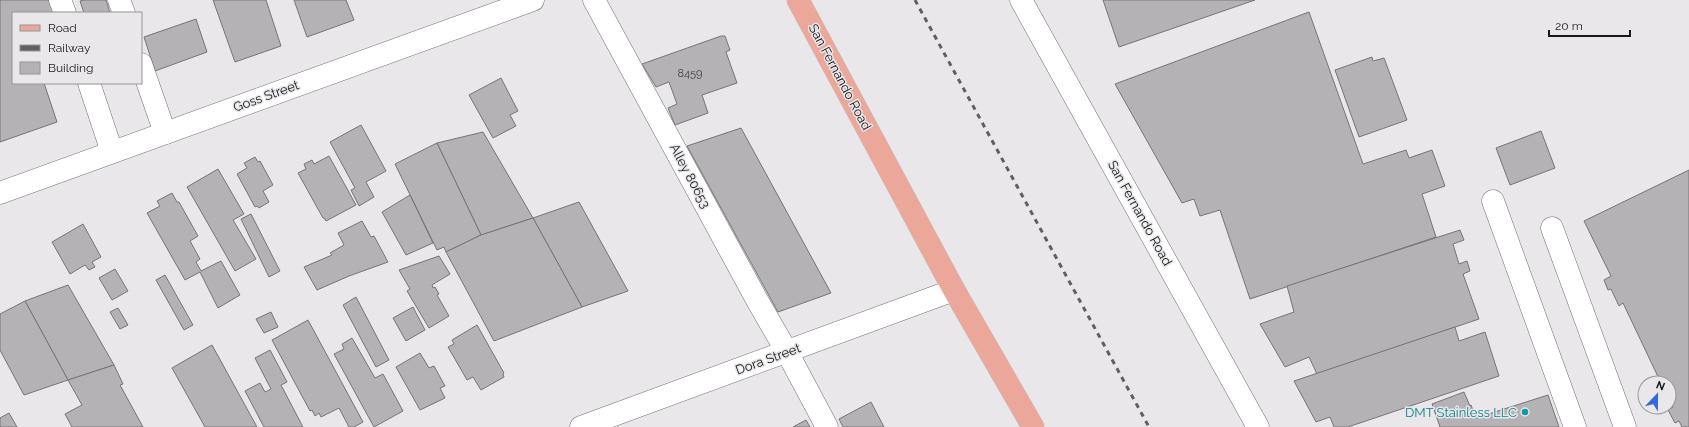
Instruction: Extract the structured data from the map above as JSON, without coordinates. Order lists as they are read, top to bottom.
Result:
{
  "streets": {
    "main road": ["San Fernando Road"],
    "street": ["Goss Street", "Alley 80653", "Dora Street"]
  },
  "crossings": [
    ["San Fernando Road", "Dora Street"],
    ["Alley 80653", "Dora Street"]
  ],
  "places": ["DMT Stainless LLC"],
  "house_numbers": ["8459"],
  "legend": ["Road", "Railway", "Building"],
  "scale_bar": "20 m",
  "north": "top"
}
